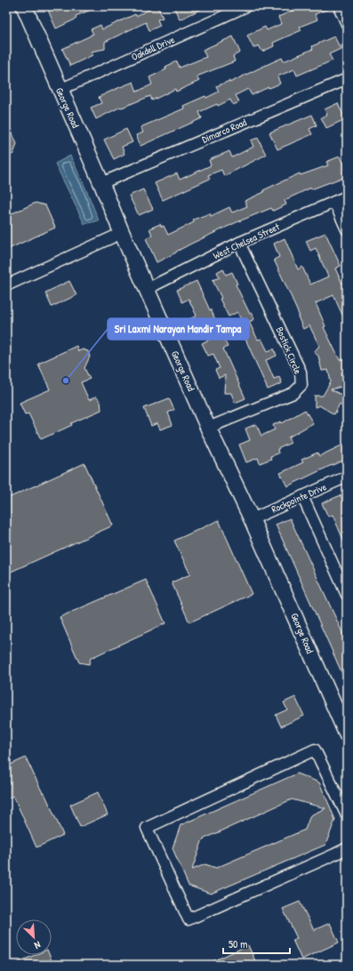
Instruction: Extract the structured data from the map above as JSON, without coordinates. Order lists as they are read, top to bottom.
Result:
{
  "streets": {
    "street": [
      "Oakdell Drive",
      "George Road",
      "Dimarco Road",
      "West Chelsea Street",
      "Bostick Circle",
      "Rockpointe Drive"
    ]
  },
  "crossings": [
    ["Oakdell Drive", "George Road"],
    ["George Road", "Dimarco Road"],
    ["George Road", "West Chelsea Street"],
    ["George Road", "Bostick Circle"],
    ["George Road", "Rockpointe Drive"],
    ["West Chelsea Street", "Bostick Circle"]
  ],
  "places": ["Sri Laxmi Narayan Mandir Tampa"],
  "scale_bar": "50 m",
  "north": "bottom right"
}
